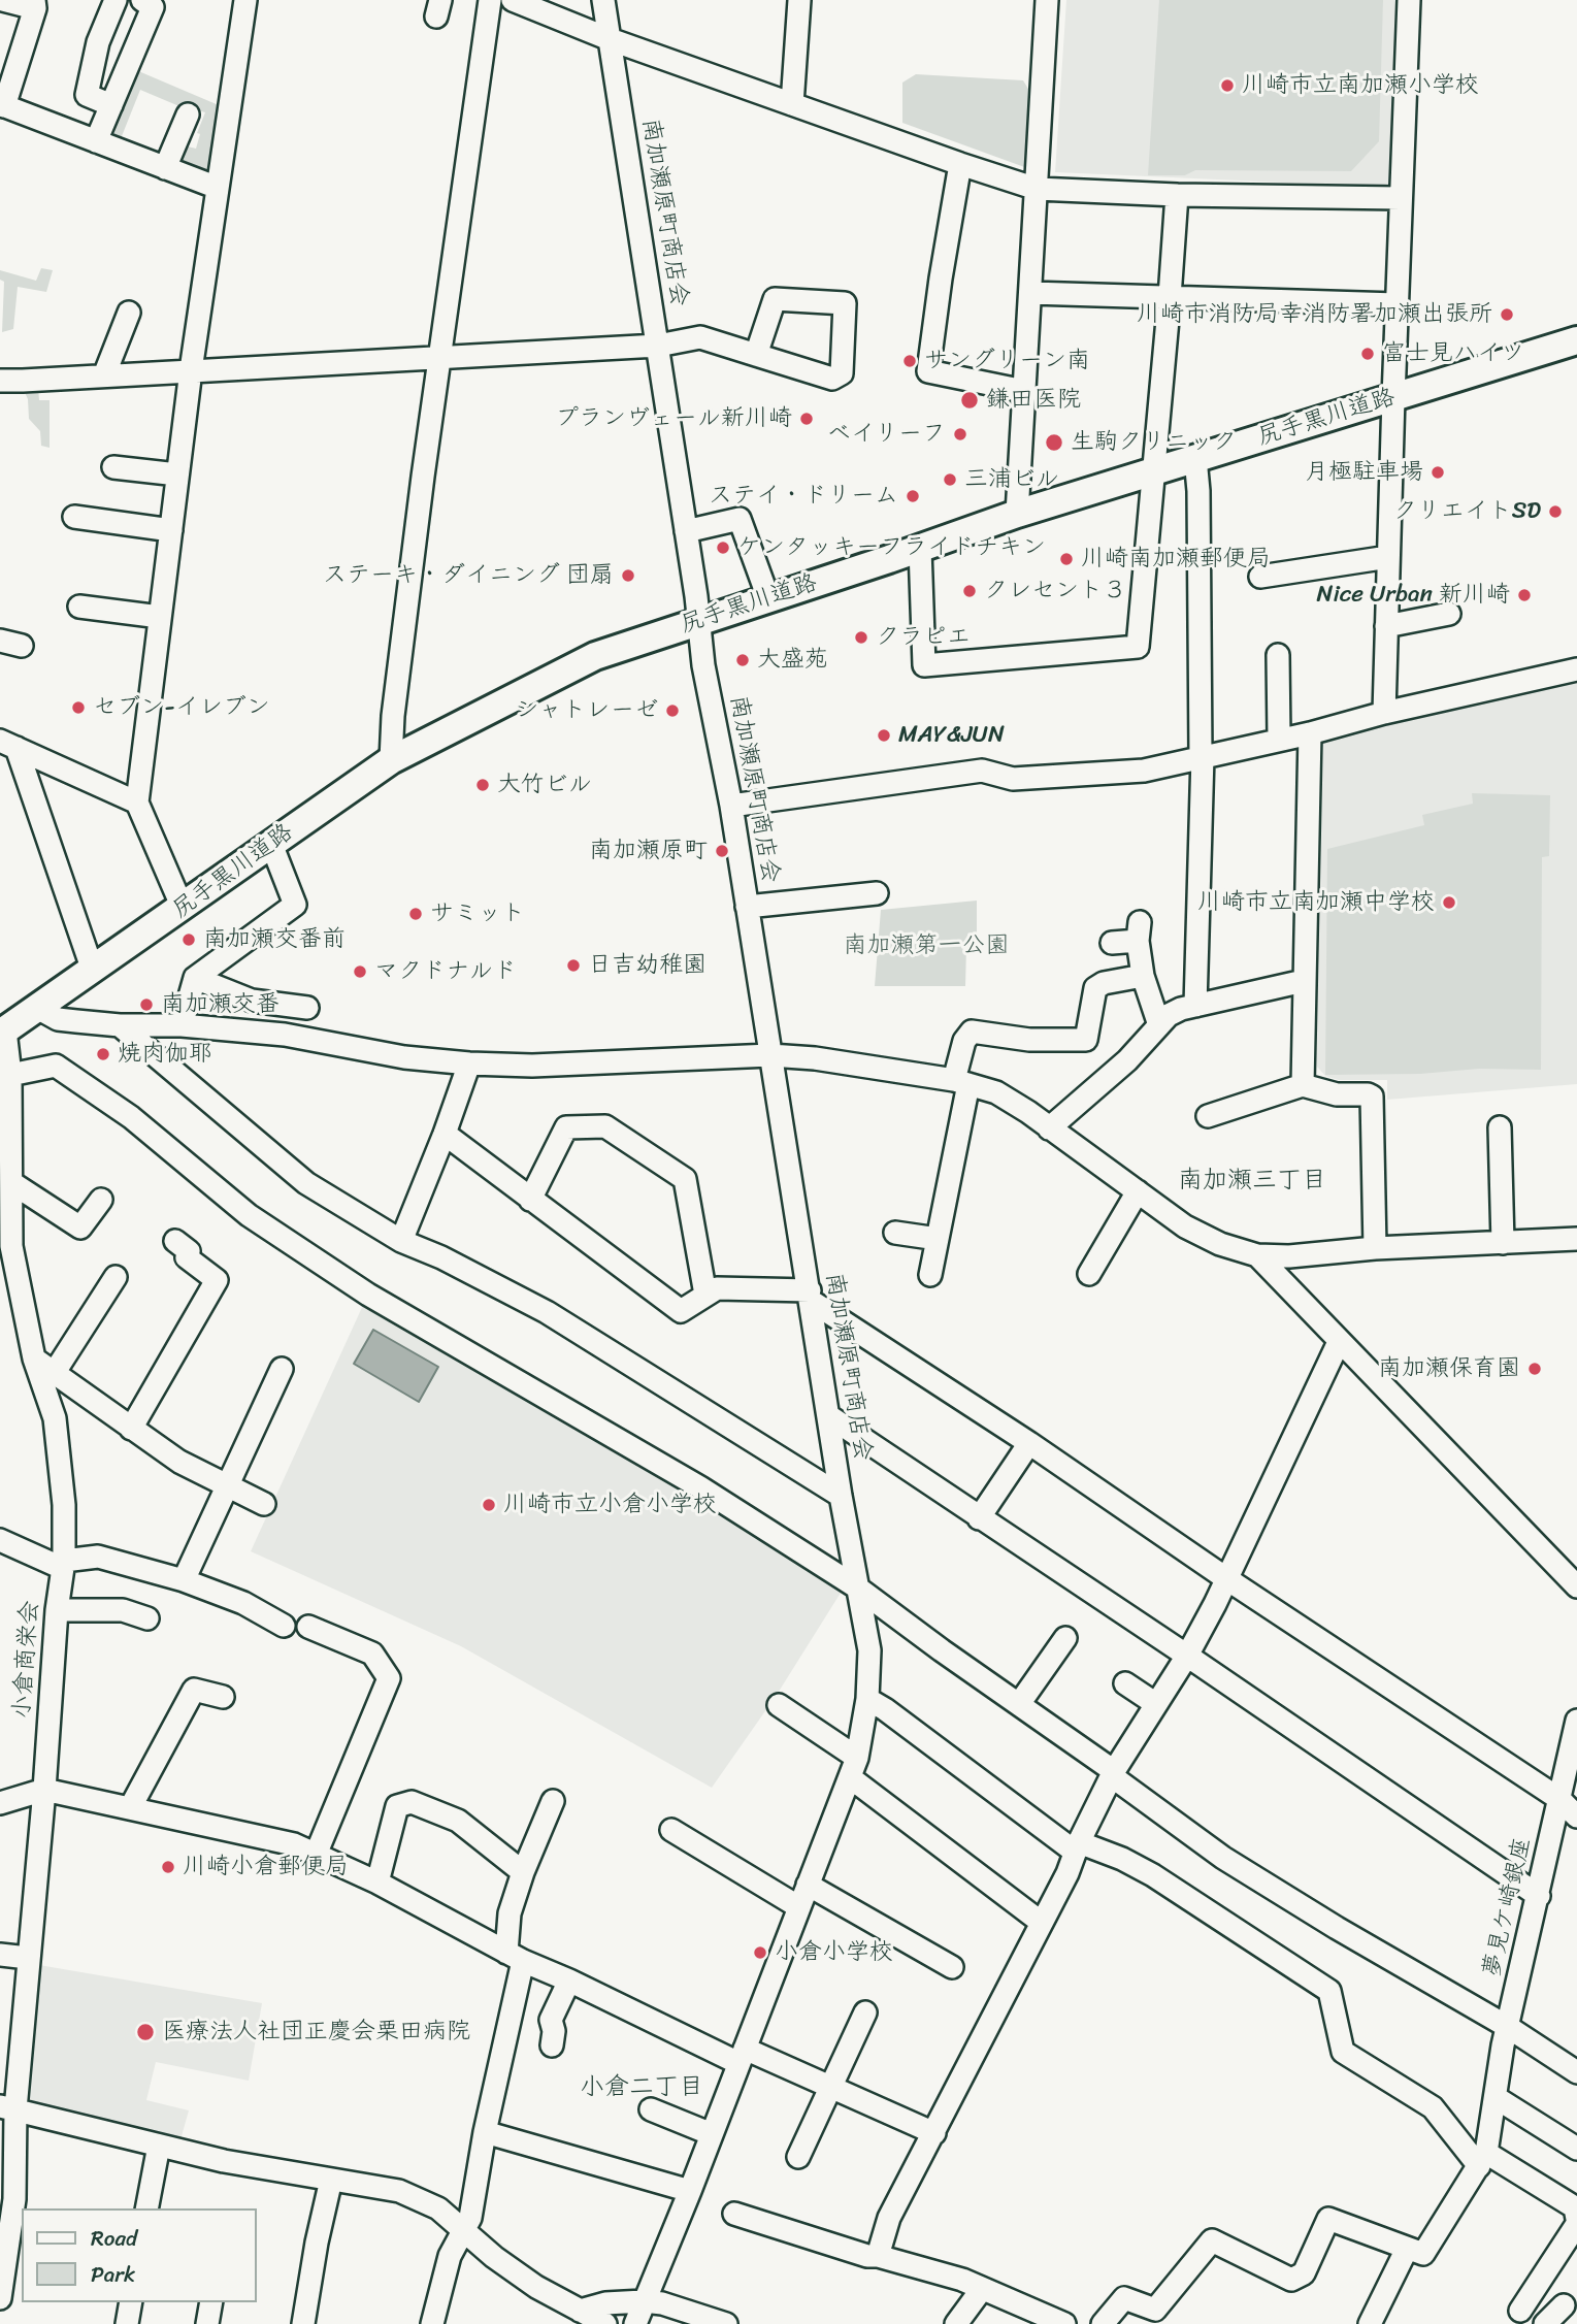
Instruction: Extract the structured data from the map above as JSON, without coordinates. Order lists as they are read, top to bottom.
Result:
{
  "streets": {
    "main road": ["尻手黒川道路"],
    "street": ["南加瀬原町商店会", "小倉商栄会", "夢見ケ崎銀座"]
  },
  "crossings": [
    ["南加瀬原町商店会", "尻手黒川道路"],
    ["尻手黒川道路", "小倉商栄会"]
  ],
  "districts": ["南加瀬三丁目", "小倉二丁目"],
  "parks": ["南加瀬第一公園"],
  "places": [
    "川崎市立南加瀬小学校",
    "川崎市消防局幸消防署加瀬出張所",
    "富士見ハイツ",
    "サングリーン南",
    "鎌田医院",
    "プランヴェール新川崎",
    "ベイリーフ",
    "生駒クリニック",
    "月極駐車場",
    "三浦ビル",
    "ステイ・ドリーム",
    "クリエイトSD",
    "ケンタッキーフライドチキン",
    "川崎南加瀬郵便局",
    "ステーキ・ダイニング 団扇",
    "クレセント３",
    "Nice Urban 新川崎",
    "クラピエ",
    "大盛苑",
    "セブン-イレブン",
    "シャトレーゼ",
    "MAY&JUN",
    "大竹ビル",
    "南加瀬原町",
    "川崎市立南加瀬中学校",
    "サミット",
    "南加瀬交番前",
    "日吉幼稚園",
    "マクドナルド",
    "南加瀬交番",
    "焼肉伽耶",
    "南加瀬保育園",
    "川崎市立小倉小学校",
    "川崎小倉郵便局",
    "小倉小学校",
    "医療法人社団正慶会栗田病院"
  ],
  "legend": ["Road", "Park"]
}
